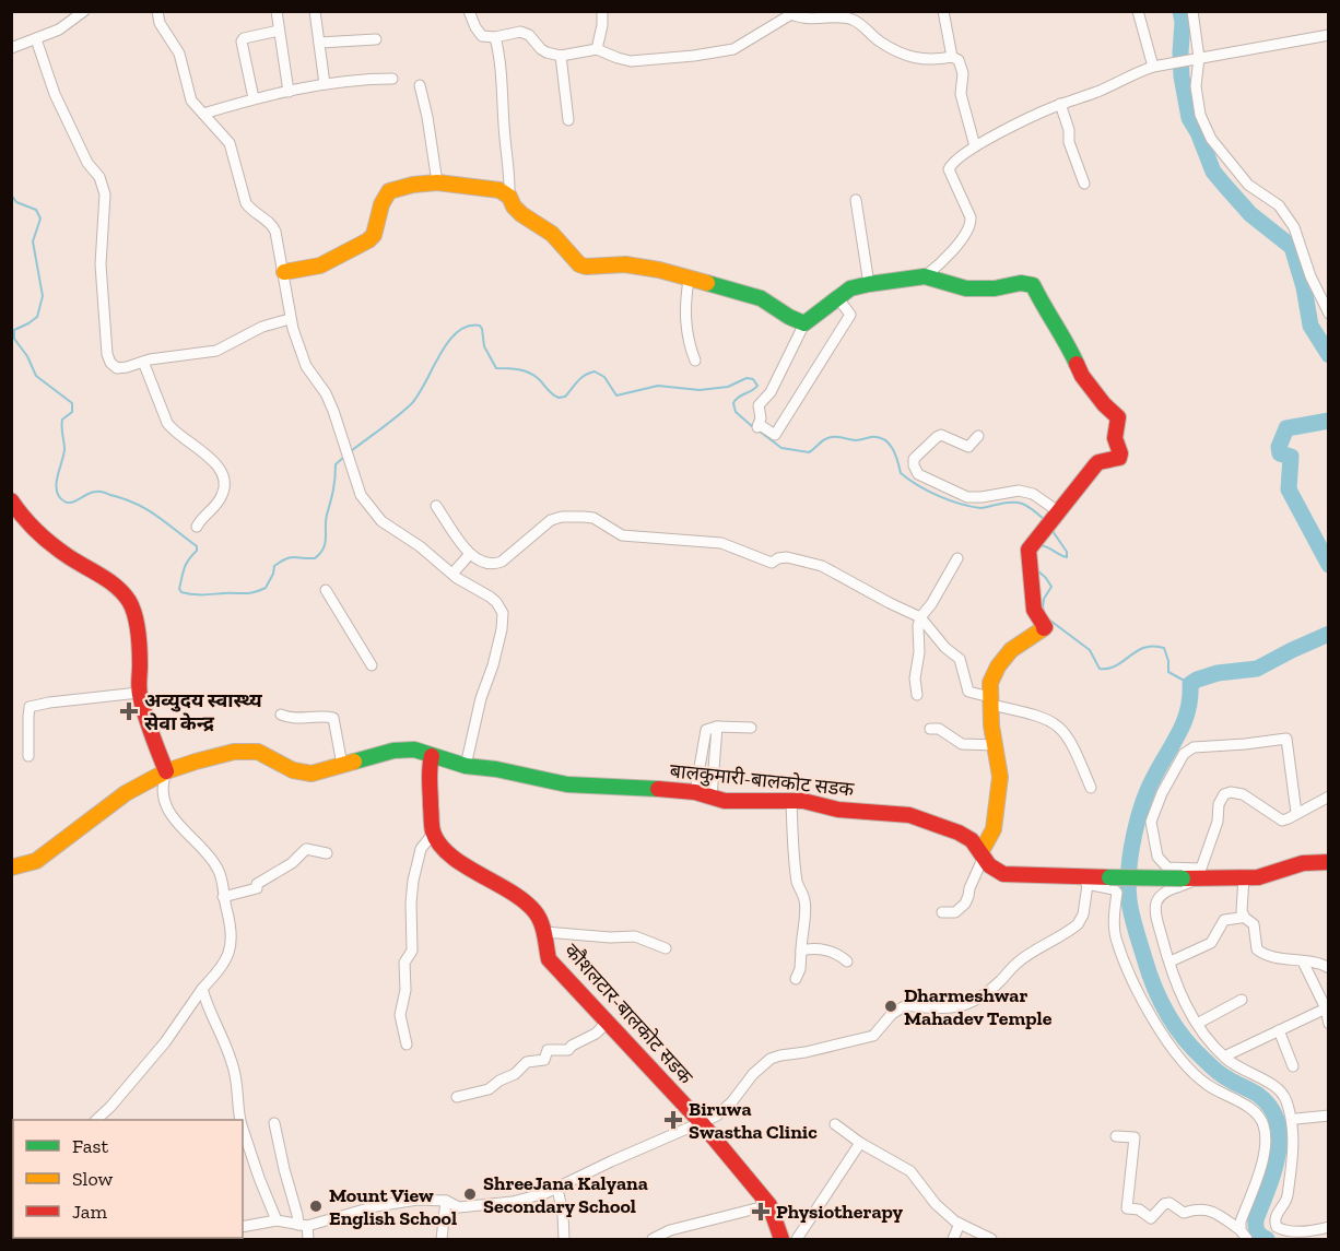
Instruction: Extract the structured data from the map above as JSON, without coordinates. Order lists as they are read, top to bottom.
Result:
{
  "streets": {
    "main road": ["बालकुमारी-बालकोट सडक", "कौशलटार-बालकोट सडक"]
  },
  "places": {
    "health": ["अव्युदय स्वास्थ्य सेवा केन्द्र", "Biruwa Swastha Clinic", "Physiotherapy"],
    "other": ["Dharmeshwar Mahadev Temple", "ShreeJana Kalyana Secondary School", "Mount View English School"]
  },
  "legend": ["Fast", "Slow", "Jam"]
}
